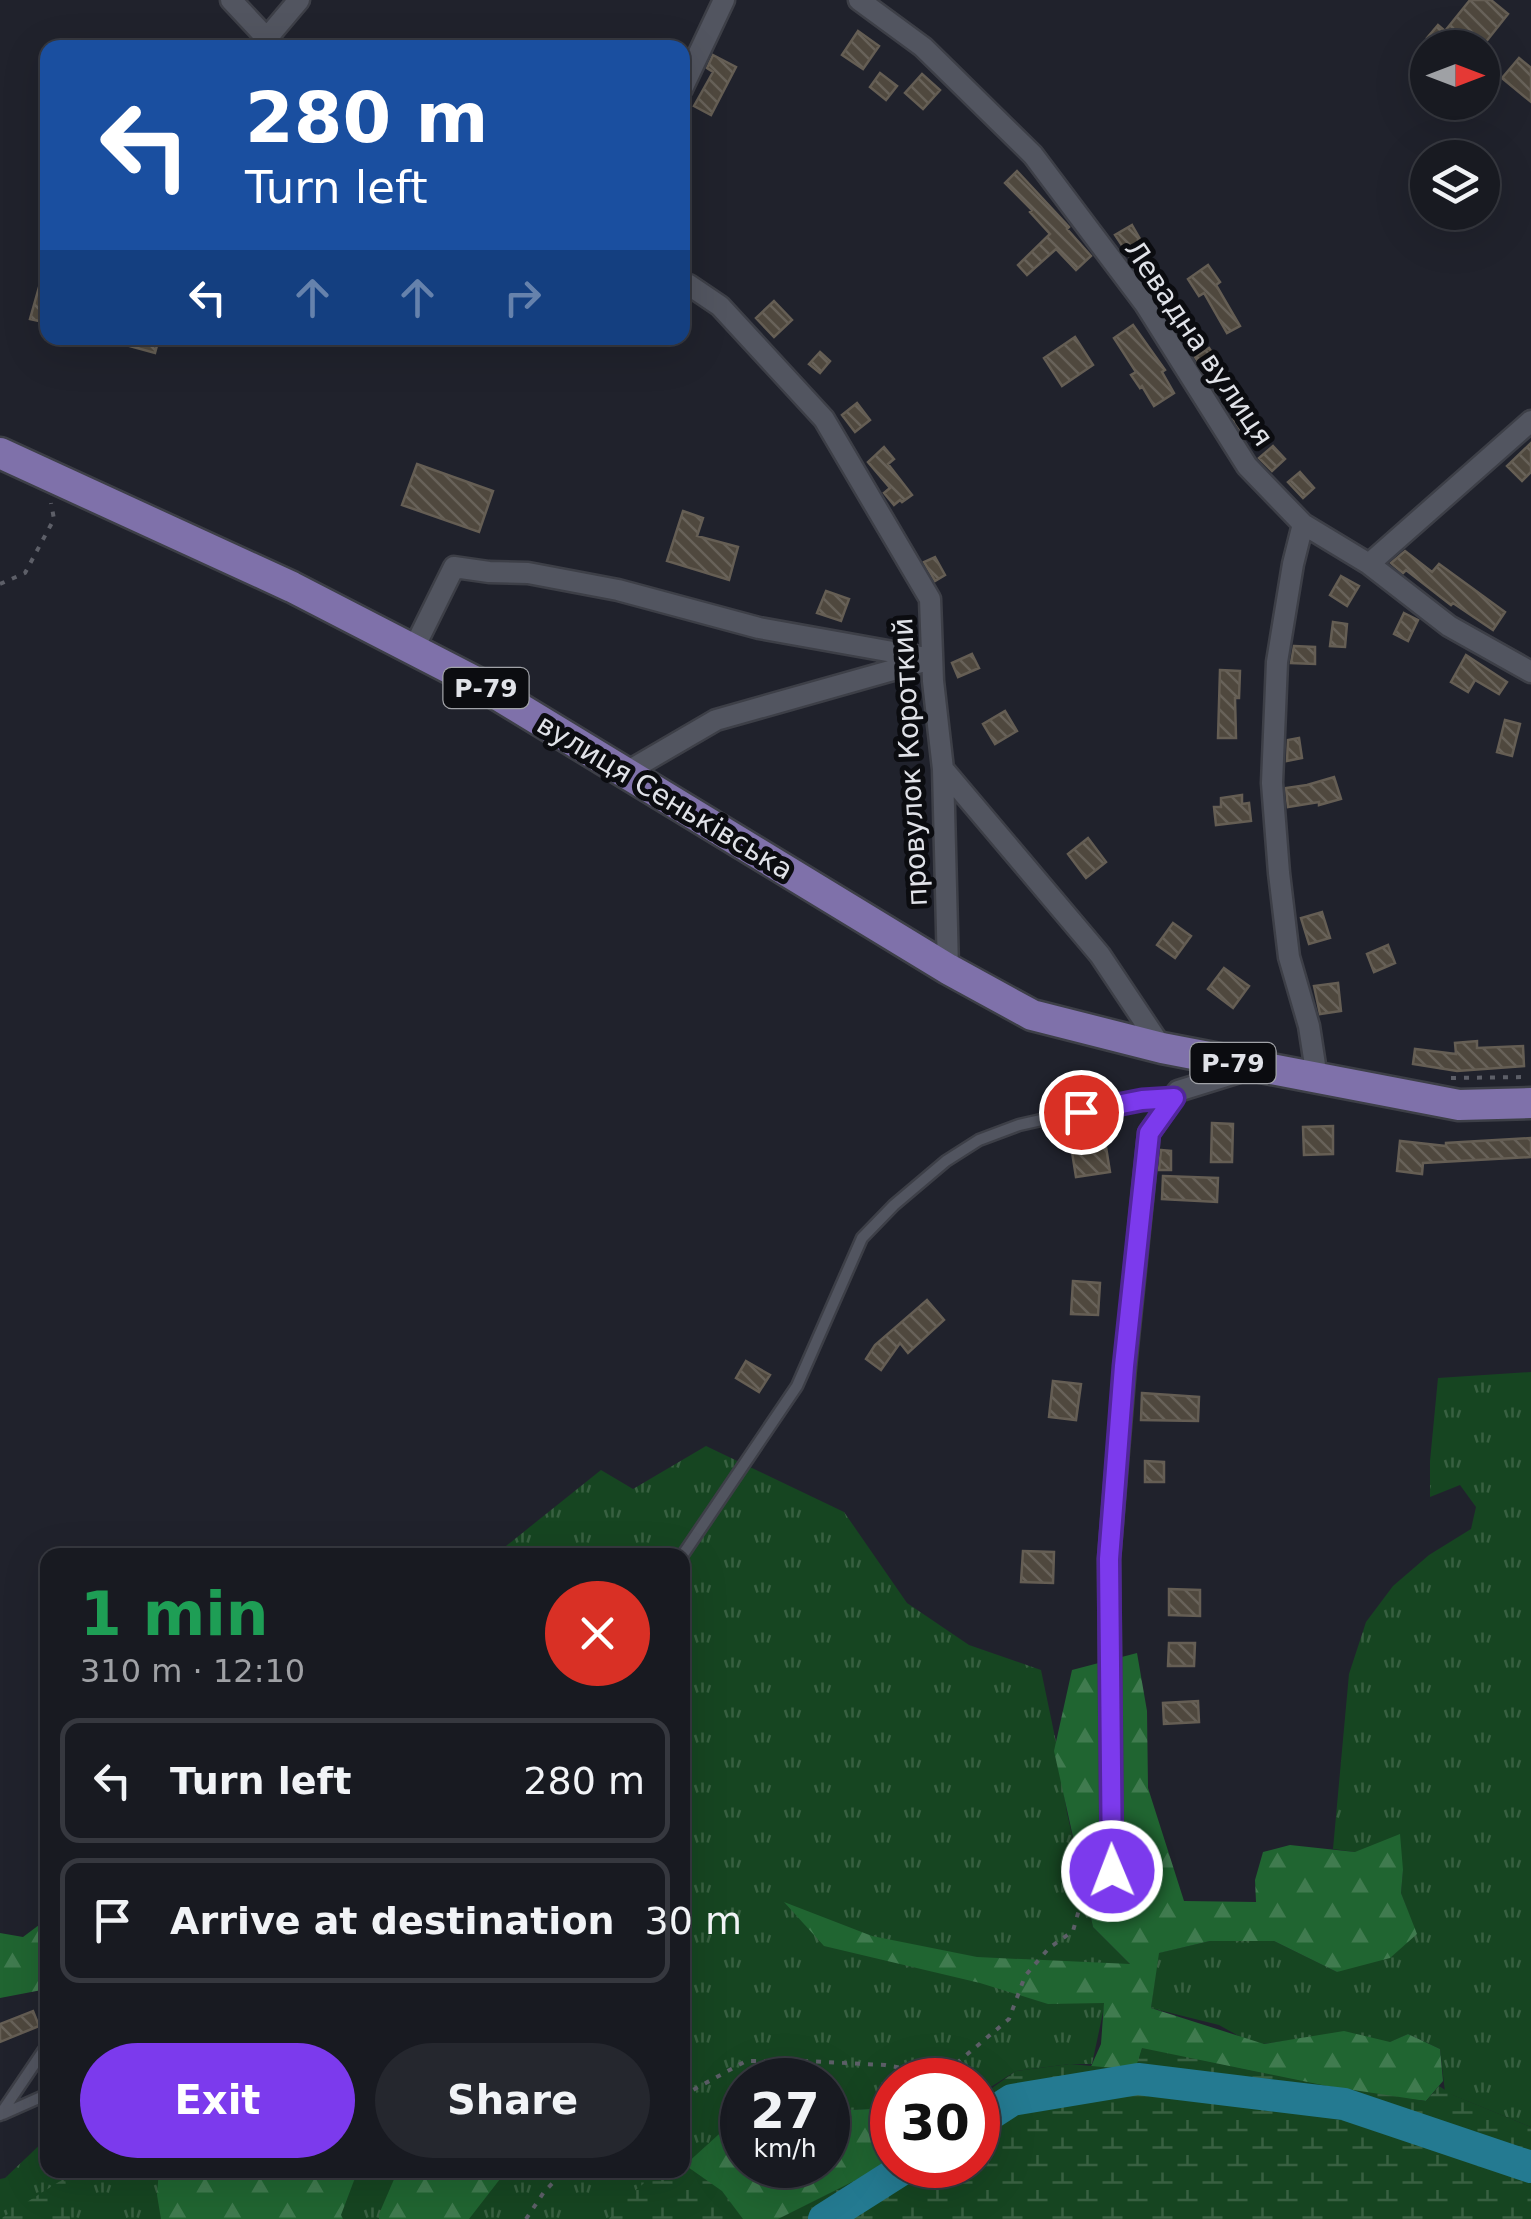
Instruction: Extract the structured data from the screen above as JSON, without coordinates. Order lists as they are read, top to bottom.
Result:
{
  "streets": {
    "main road": ["Р-79", "вулиця Сенькiвська"],
    "street": ["Левадна вулиця", "провулок Короткий"]
  },
  "crossings": [
    ["Р-79", "провулок Короткий"],
    ["Р-79", "вулиця Сенькiвська"],
    ["провулок Короткий", "вулиця Сенькiвська"]
  ],
  "north": "right",
  "page": {
    "turn": ["280 m", "Turn left"],
    "heading": ["1 min", "310 m · 12:10"],
    "list": [
      {
        "name": "Turn left",
        "value": "280 m"
      },
      {
        "name": "Arrive at destination",
        "value": "30 m"
      }
    ],
    "buttons": ["Exit", "Share"],
    "speed": "27 km/h",
    "limit": "30"
  }
}
